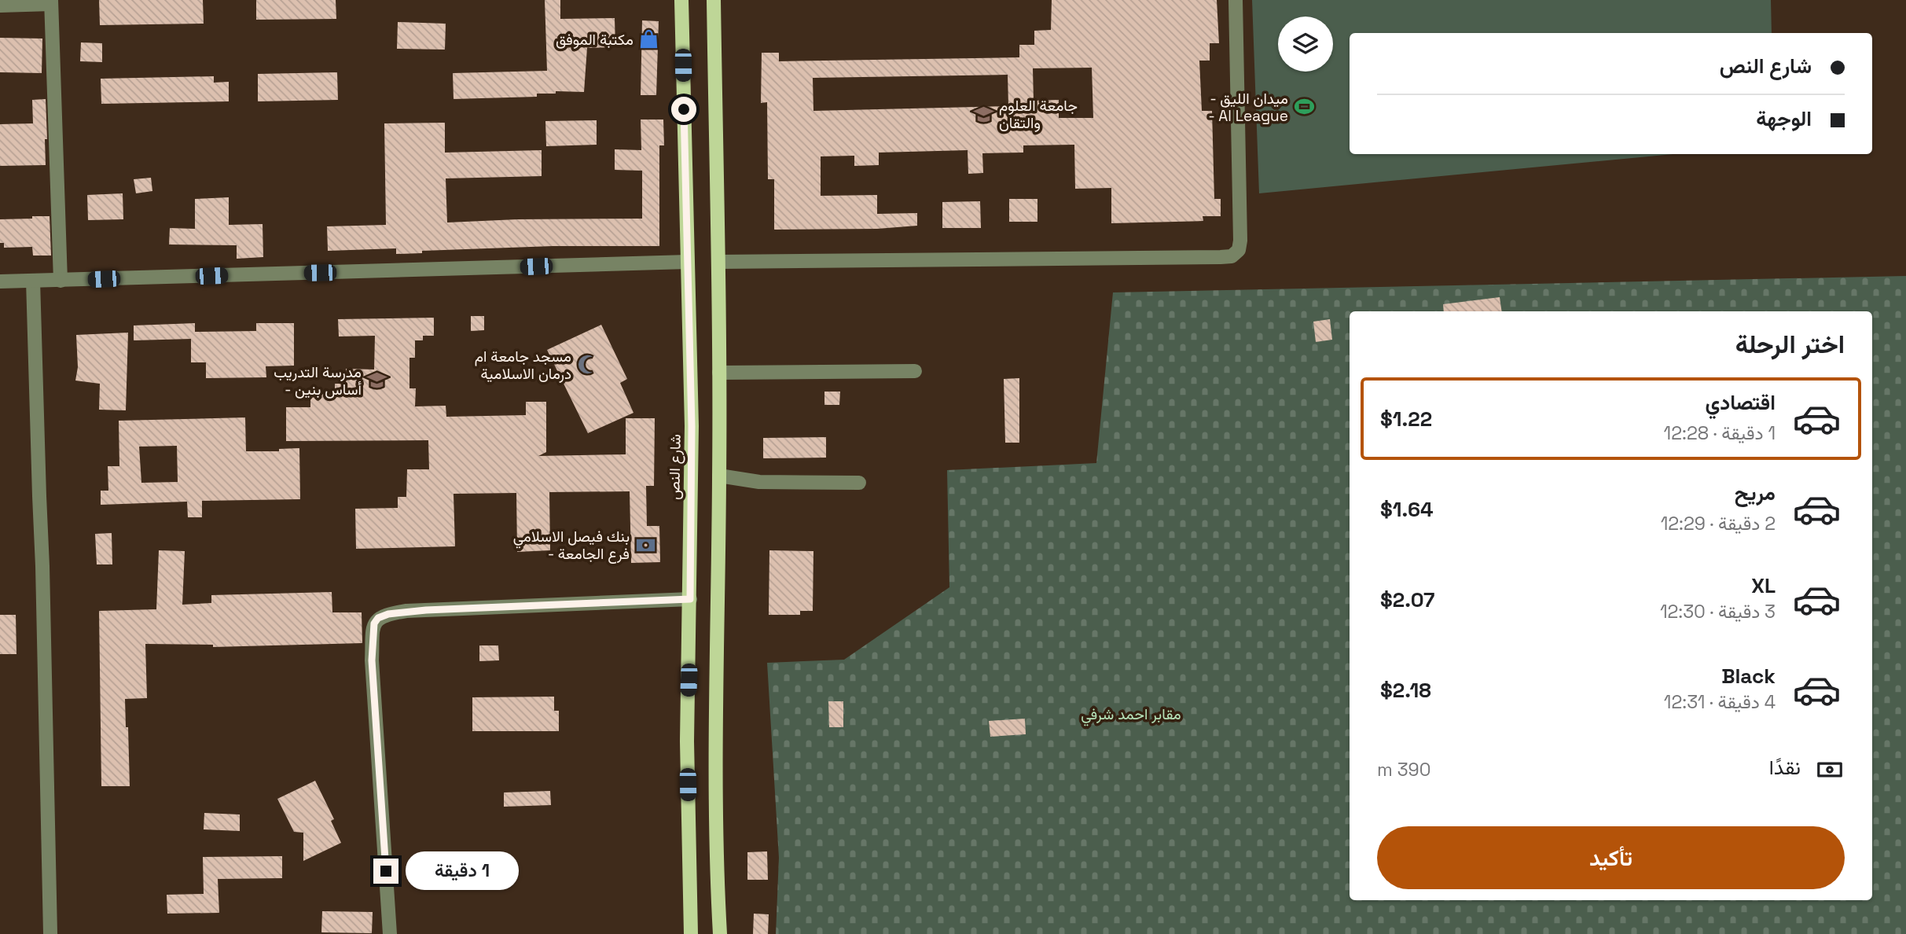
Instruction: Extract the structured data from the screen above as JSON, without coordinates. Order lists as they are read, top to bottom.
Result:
{
  "streets": {
    "main road": ["شارع النص"]
  },
  "parks": ["مقابر احمد شرفي"],
  "places": {
    "shop": ["مكتبة الموفق"],
    "sports": ["- ميدان الليق - Al League"],
    "school or university": ["جامعة العلوم والتقان", "مدرسة التدريب - أساس بنين"],
    "mosque": ["مسجد جامعة ام درمان الاسلامية"],
    "bank": ["بنك فيصل الاسلامي - فرع الجامعة"]
  },
  "page": {
    "banner": ["شارع النص", "الوجهة"],
    "heading": "اختر الرحلة",
    "list": [
      {
        "name": "اقتصادي",
        "note": "1 دقيقة · 12:28",
        "value": "$1.22"
      },
      {
        "name": "مريح",
        "note": "2 دقيقة · 12:29",
        "value": "$1.64"
      },
      {
        "name": "XL",
        "note": "3 دقيقة · 12:30",
        "value": "$2.07"
      },
      {
        "name": "Black",
        "note": "4 دقيقة · 12:31",
        "value": "$2.18"
      }
    ],
    "pay": ["نقدًا", "390 m"],
    "buttons": "تأكيد",
    "bubble": "1 دقيقة"
  }
}
